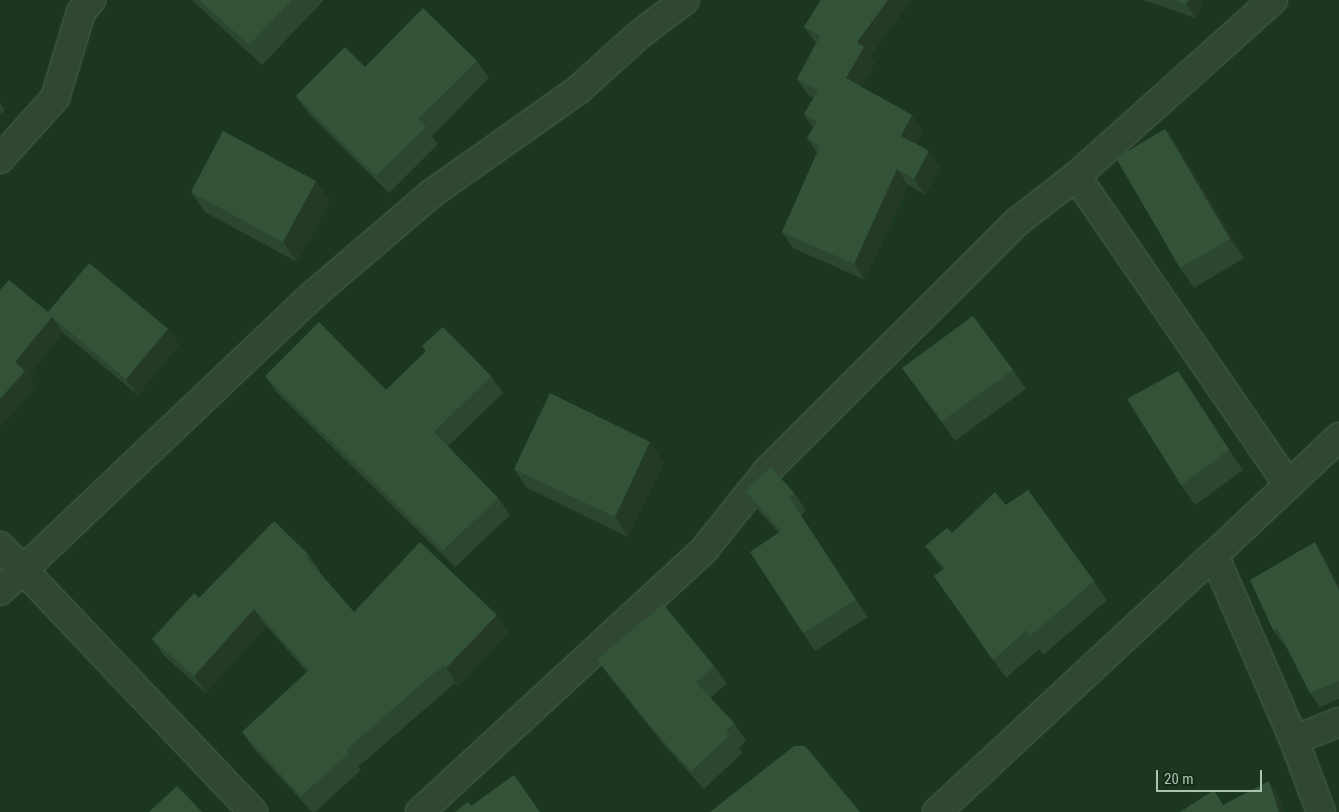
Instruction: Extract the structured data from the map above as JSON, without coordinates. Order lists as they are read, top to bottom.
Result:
{
  "scale_bar": "20 m"
}
